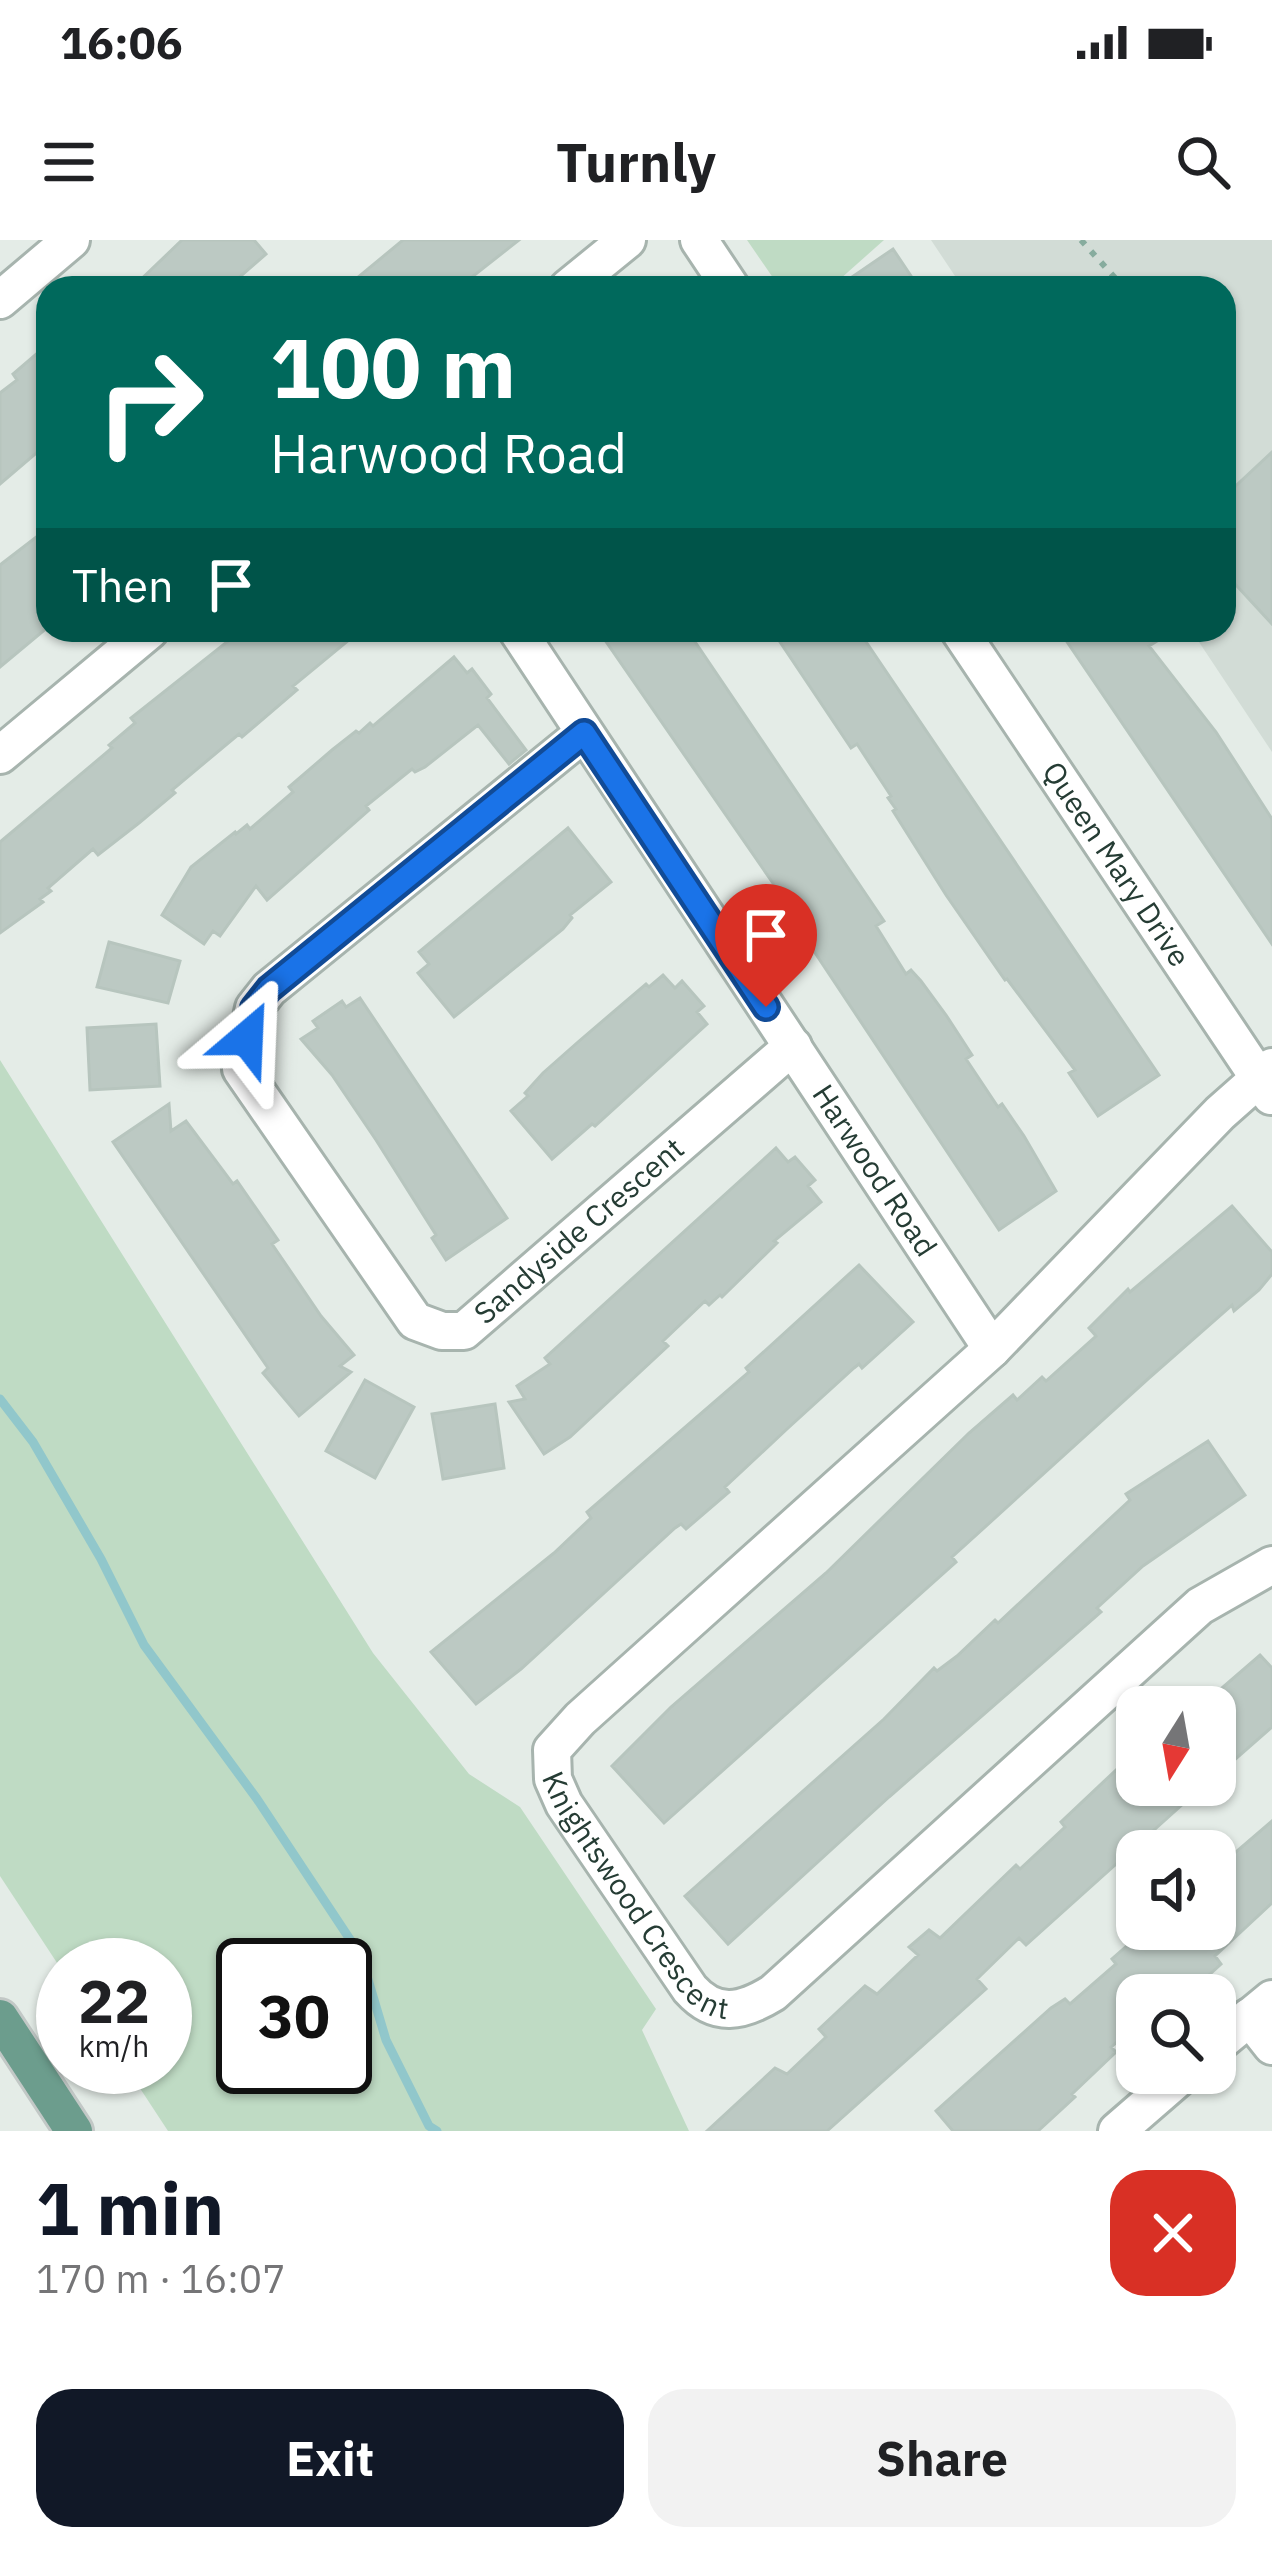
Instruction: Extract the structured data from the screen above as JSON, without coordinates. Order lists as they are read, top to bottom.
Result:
{
  "streets": {
    "street": [
      "Queen Mary Drive",
      "Harwood Road",
      "Sandyside Crescent",
      "Knightswood Crescent"
    ]
  },
  "crossings": [
    ["Queen Mary Drive", "Knightswood Crescent"],
    ["Harwood Road", "Sandyside Crescent"],
    ["Harwood Road", "Knightswood Crescent"]
  ],
  "north": "bottom",
  "page": {
    "status": "16:06",
    "header": "Turnly",
    "turn": ["100 m", "Harwood Road"],
    "then": "Then",
    "speed": "22 km/h",
    "limit": "30",
    "heading": ["1 min", "170 m · 16:07"],
    "buttons": ["Exit", "Share"]
  }
}
